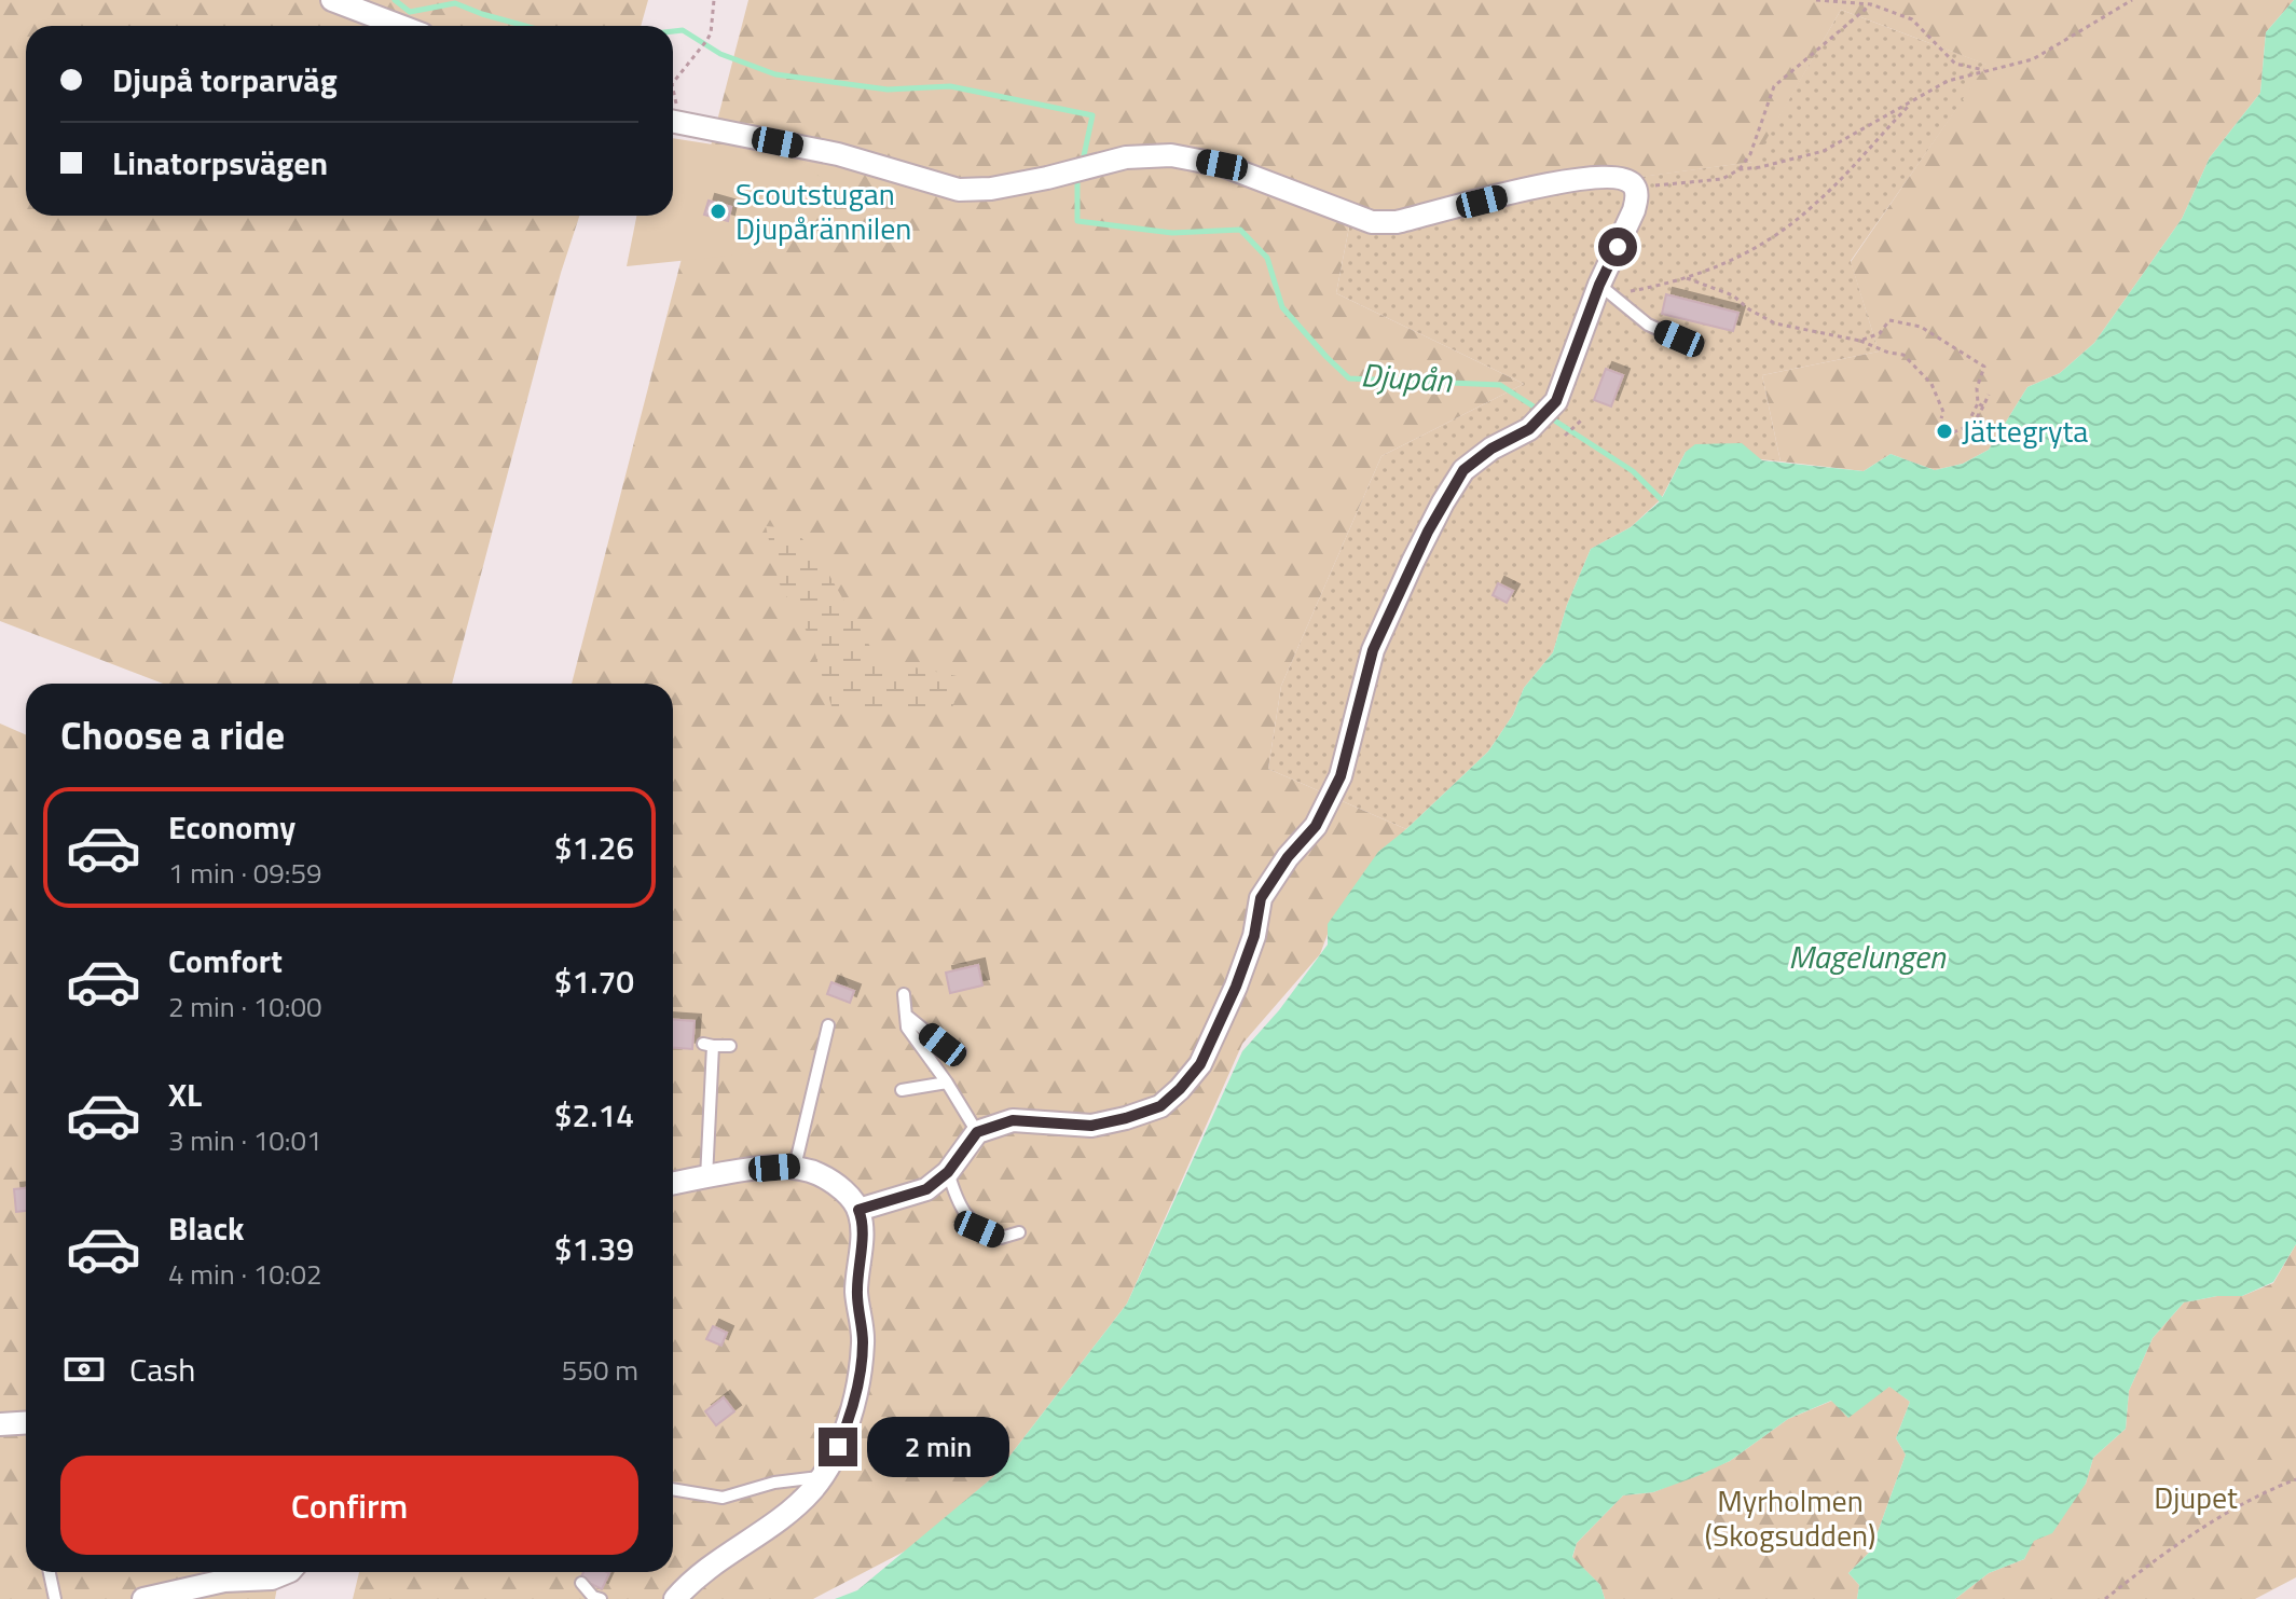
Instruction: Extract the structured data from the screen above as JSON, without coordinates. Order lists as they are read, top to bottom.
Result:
{
  "water": ["Djupån", "Magelungen"],
  "parks": ["Djupet", "Myrholmen (Skogsudden)"],
  "places": ["Scoutstugan Djupårännilen", "Jättegryta"],
  "page": {
    "banner": ["Djupå torparväg", "Linatorpsvägen"],
    "heading": "Choose a ride",
    "list": [
      {
        "name": "Economy",
        "note": "1 min · 09:59",
        "value": "$1.26"
      },
      {
        "name": "Comfort",
        "note": "2 min · 10:00",
        "value": "$1.70"
      },
      {
        "name": "XL",
        "note": "3 min · 10:01",
        "value": "$2.14"
      },
      {
        "name": "Black",
        "note": "4 min · 10:02",
        "value": "$1.39"
      }
    ],
    "pay": ["Cash", "550 m"],
    "bubble": "2 min",
    "buttons": "Confirm"
  }
}
